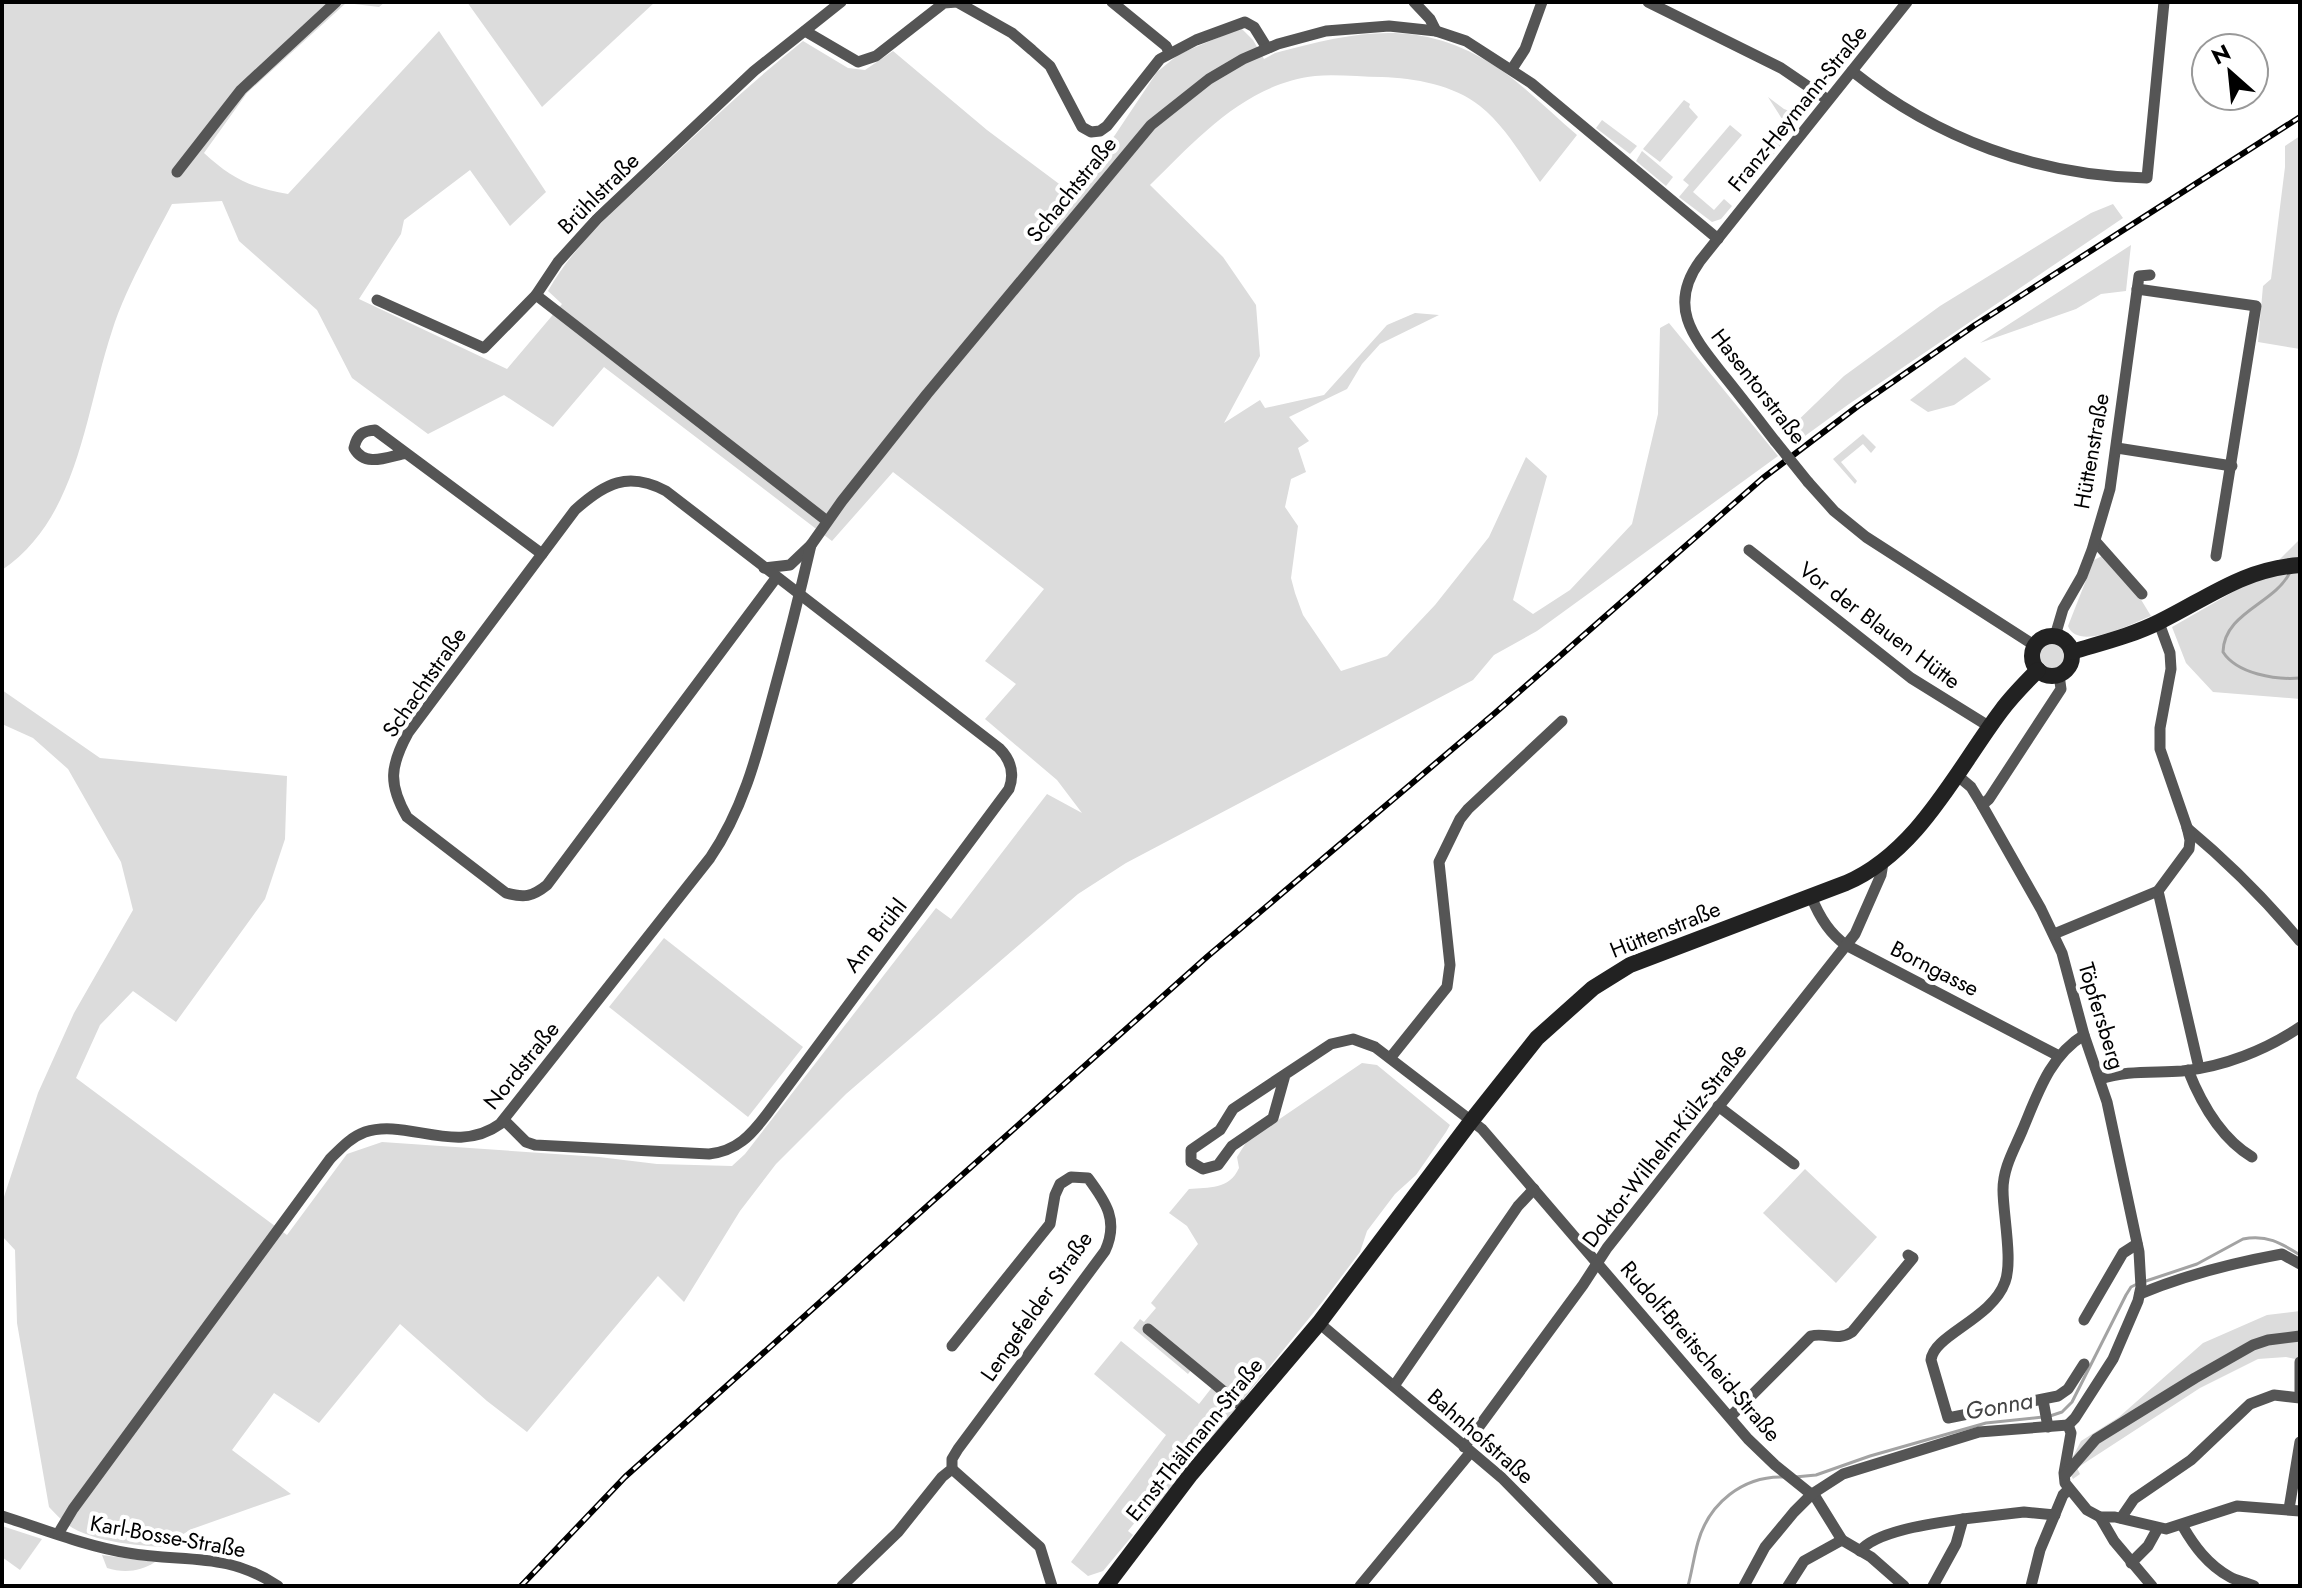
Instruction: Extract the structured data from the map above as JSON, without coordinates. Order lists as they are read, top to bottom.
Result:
{
  "streets": {
    "street": [
      "Franz-Heymann-Straße",
      "Schachtstraße",
      "Brühlstraße",
      "Hasentorstraße",
      "Hüttenstraße",
      "Vor der Blauen Hütte",
      "Am Brühl",
      "Borngasse",
      "Töpfersberg",
      "Nordstraße",
      "Doktor-Wilhelm-Külz-Straße",
      "Lengefelder Straße",
      "Rudolf-Breitscheid-Straße",
      "Bahnhofstraße",
      "Ernst-Thälmann-Straße",
      "Karl-Bosse-Straße"
    ]
  },
  "crossings": [
    ["Franz-Heymann-Straße", "Hasentorstraße"],
    ["Schachtstraße", "Am Brühl"],
    ["Schachtstraße", "Nordstraße"],
    ["Hasentorstraße", "Hüttenstraße"],
    ["Hüttenstraße", "Vor der Blauen Hütte"],
    ["Hüttenstraße", "Borngasse"],
    ["Hüttenstraße", "Töpfersberg"],
    ["Hüttenstraße", "Doktor-Wilhelm-Külz-Straße"],
    ["Hüttenstraße", "Rudolf-Breitscheid-Straße"],
    ["Hüttenstraße", "Bahnhofstraße"],
    ["Hüttenstraße", "Ernst-Thälmann-Straße"],
    ["Am Brühl", "Nordstraße"],
    ["Borngasse", "Doktor-Wilhelm-Külz-Straße"],
    ["Nordstraße", "Karl-Bosse-Straße"],
    ["Doktor-Wilhelm-Külz-Straße", "Rudolf-Breitscheid-Straße"],
    ["Doktor-Wilhelm-Külz-Straße", "Bahnhofstraße"],
    ["Bahnhofstraße", "Ernst-Thälmann-Straße"]
  ],
  "water": ["Gonna"],
  "north": "top left"
}
